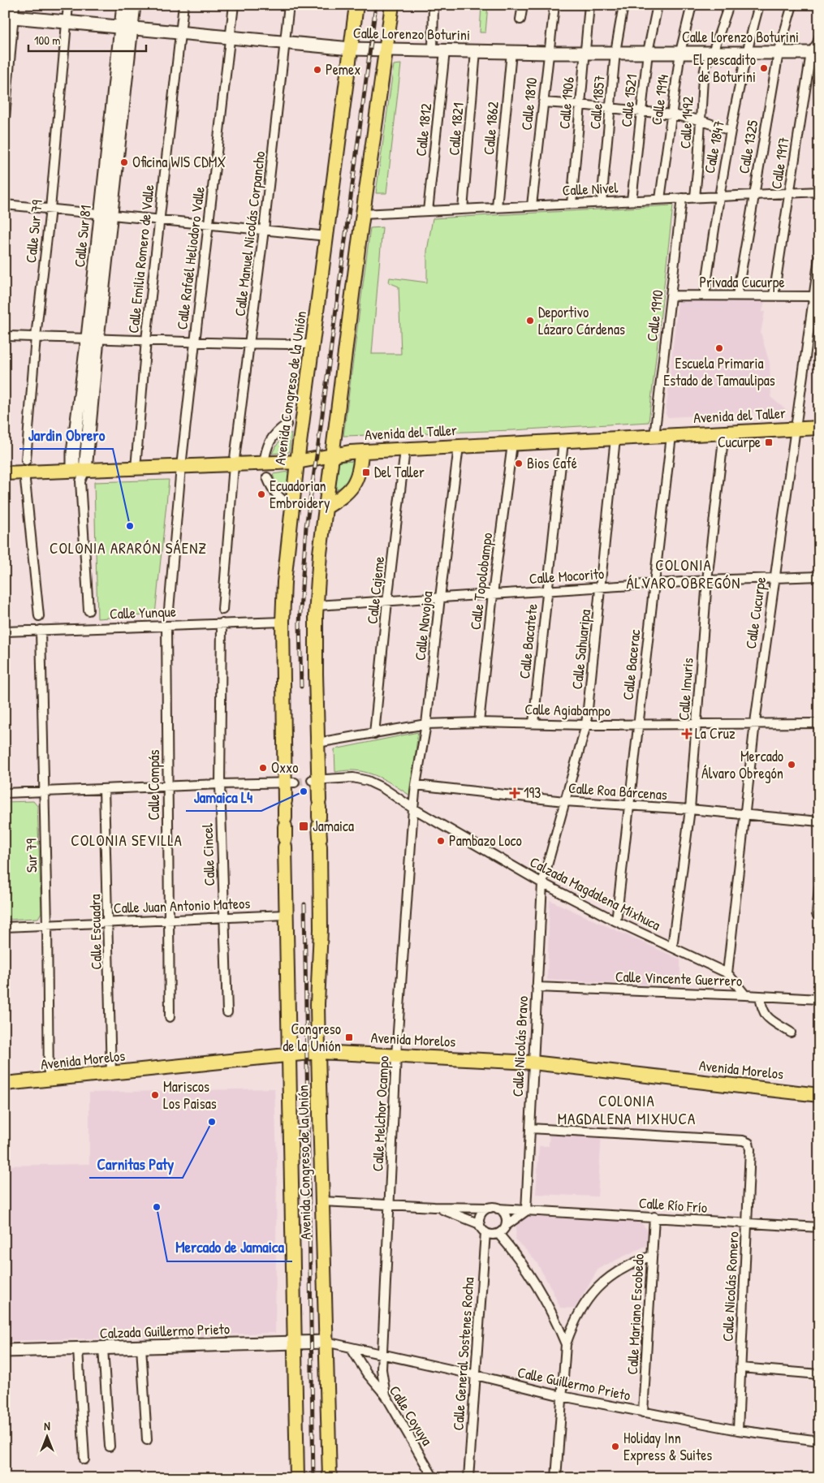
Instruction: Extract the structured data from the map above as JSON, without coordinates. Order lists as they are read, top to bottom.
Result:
{
  "streets": {
    "main road": ["Avenida Congreso de la Unión", "Avenida del Taller", "Avenida Morelos"],
    "street": [
      "Calle Lorenzo Boturini",
      "Calle 1914",
      "Calle 1521",
      "Calle 1857",
      "Calle 1906",
      "Calle 1810",
      "Calle 1492",
      "Calle 1862",
      "Calle 1821",
      "Calle 1812",
      "Calle 1847",
      "Calle 1325",
      "Calle 1917",
      "Calle Nivel",
      "Calle Sur 79",
      "Calle Manuel Nicolás Corpancho",
      "Calle Sur 81",
      "Calle Rafaél Heliodoro Valle",
      "Calle Emilia Romero de Valle",
      "Privada Cucurpe",
      "Calle 1910",
      "Calle Mocorito",
      "Calle Topolobampo",
      "Calle Cajeme",
      "Calle Yunque",
      "Calle Cucurpe",
      "Calle Navojoa",
      "Calle Bacatete",
      "Calle Sahuaripa",
      "Calle Bacerac",
      "Calle Imuris",
      "Calle Agiabampo",
      "Calle Compás",
      "Calle Roa Bárcenas",
      "Calle Cincel",
      "Sur 79",
      "Calzada Magdalena Mixhuca",
      "Calle Juan Antonio Mateos",
      "Calle Escuadra",
      "Calle Vincente Guerrero",
      "Calle Nicolás Bravo",
      "Calle Melchor Ocampo",
      "Calle Río Frío",
      "Calle Nicolás Romero",
      "Calle Mariano Escobedo",
      "Calzada Guillermo Prieto",
      "Calle General Sostenes Rocha",
      "Calle Guillermo Prieto",
      "Calle Coyuya"
    ]
  },
  "crossings": [
    ["Calle Lorenzo Boturini", "Calle 1914"],
    ["Calle Lorenzo Boturini", "Calle 1521"],
    ["Calle Lorenzo Boturini", "Calle 1857"],
    ["Calle Lorenzo Boturini", "Calle 1906"],
    ["Calle Lorenzo Boturini", "Calle 1810"],
    ["Calle Lorenzo Boturini", "Calle 1492"],
    ["Calle Lorenzo Boturini", "Calle 1862"],
    ["Calle Lorenzo Boturini", "Calle 1821"],
    ["Calle Lorenzo Boturini", "Calle 1812"],
    ["Calle Lorenzo Boturini", "Calle 1847"],
    ["Calle Lorenzo Boturini", "Calle 1325"],
    ["Calle Lorenzo Boturini", "Calle 1917"],
    ["Calle Lorenzo Boturini", "Calle Sur 79"],
    ["Calle Lorenzo Boturini", "Calle Manuel Nicolás Corpancho"],
    ["Calle Lorenzo Boturini", "Calle Sur 81"],
    ["Calle Lorenzo Boturini", "Calle Rafaél Heliodoro Valle"],
    ["Calle Lorenzo Boturini", "Calle Emilia Romero de Valle"],
    ["Calle Lorenzo Boturini", "Avenida Congreso de la Unión"],
    ["Calle 1914", "Calle Nivel"],
    ["Calle 1521", "Calle Nivel"],
    ["Calle 1857", "Calle Nivel"],
    ["Calle 1906", "Calle Nivel"],
    ["Calle 1810", "Calle Nivel"],
    ["Calle 1492", "Calle Nivel"],
    ["Calle 1862", "Calle Nivel"],
    ["Calle 1821", "Calle Nivel"],
    ["Calle 1812", "Calle Nivel"],
    ["Calle 1847", "Calle Nivel"],
    ["Calle 1847", "Privada Cucurpe"],
    ["Calle 1325", "Calle Nivel"],
    ["Calle 1325", "Privada Cucurpe"],
    ["Calle 1917", "Calle Nivel"],
    ["Calle 1917", "Privada Cucurpe"],
    ["Calle Nivel", "Calle 1910"],
    ["Calle Nivel", "Avenida Congreso de la Unión"],
    ["Calle Sur 79", "Avenida del Taller"],
    ["Calle Manuel Nicolás Corpancho", "Avenida del Taller"],
    ["Calle Sur 81", "Avenida del Taller"],
    ["Calle Rafaél Heliodoro Valle", "Avenida del Taller"],
    ["Calle Emilia Romero de Valle", "Avenida del Taller"],
    ["Privada Cucurpe", "Calle 1910"],
    ["Privada Cucurpe", "Calle Cucurpe"],
    ["Calle 1910", "Avenida del Taller"],
    ["Avenida Congreso de la Unión", "Avenida del Taller"],
    ["Avenida Congreso de la Unión", "Calle Mocorito"],
    ["Avenida Congreso de la Unión", "Calle Yunque"],
    ["Avenida Congreso de la Unión", "Calle Agiabampo"],
    ["Avenida Congreso de la Unión", "Calzada Magdalena Mixhuca"],
    ["Avenida Congreso de la Unión", "Calle Juan Antonio Mateos"],
    ["Avenida Congreso de la Unión", "Avenida Morelos"],
    ["Avenida Congreso de la Unión", "Calle Río Frío"],
    ["Avenida Congreso de la Unión", "Calzada Guillermo Prieto"],
    ["Avenida Congreso de la Unión", "Calle Guillermo Prieto"],
    ["Avenida del Taller", "Calle Topolobampo"],
    ["Avenida del Taller", "Calle Cajeme"],
    ["Avenida del Taller", "Calle Cucurpe"],
    ["Avenida del Taller", "Calle Navojoa"],
    ["Avenida del Taller", "Calle Bacatete"],
    ["Avenida del Taller", "Calle Sahuaripa"],
    ["Avenida del Taller", "Calle Bacerac"],
    ["Avenida del Taller", "Calle Imuris"],
    ["Calle Mocorito", "Calle Topolobampo"],
    ["Calle Mocorito", "Calle Cajeme"],
    ["Calle Mocorito", "Calle Cucurpe"],
    ["Calle Mocorito", "Calle Navojoa"],
    ["Calle Mocorito", "Calle Bacatete"],
    ["Calle Mocorito", "Calle Sahuaripa"],
    ["Calle Mocorito", "Calle Bacerac"],
    ["Calle Mocorito", "Calle Imuris"],
    ["Calle Topolobampo", "Calle Agiabampo"],
    ["Calle Cajeme", "Calle Agiabampo"],
    ["Calle Yunque", "Calle Compás"],
    ["Calle Yunque", "Calle Cincel"],
    ["Calle Yunque", "Sur 79"],
    ["Calle Cucurpe", "Calle Agiabampo"],
    ["Calle Cucurpe", "Calle Roa Bárcenas"],
    ["Calle Cucurpe", "Calzada Magdalena Mixhuca"],
    ["Calle Navojoa", "Calle Agiabampo"],
    ["Calle Navojoa", "Calle Roa Bárcenas"],
    ["Calle Navojoa", "Calzada Magdalena Mixhuca"],
    ["Calle Navojoa", "Calle Melchor Ocampo"],
    ["Calle Bacatete", "Calle Agiabampo"],
    ["Calle Sahuaripa", "Calle Agiabampo"],
    ["Calle Sahuaripa", "Calle Roa Bárcenas"],
    ["Calle Sahuaripa", "Calzada Magdalena Mixhuca"],
    ["Calle Sahuaripa", "Calle Nicolás Bravo"],
    ["Calle Bacerac", "Calle Agiabampo"],
    ["Calle Bacerac", "Calle Roa Bárcenas"],
    ["Calle Bacerac", "Calzada Magdalena Mixhuca"],
    ["Calle Imuris", "Calle Agiabampo"],
    ["Calle Imuris", "Calle Roa Bárcenas"],
    ["Calle Imuris", "Calzada Magdalena Mixhuca"],
    ["Calle Compás", "Calle Juan Antonio Mateos"],
    ["Calle Cincel", "Calle Juan Antonio Mateos"],
    ["Sur 79", "Calle Juan Antonio Mateos"],
    ["Sur 79", "Avenida Morelos"],
    ["Calzada Magdalena Mixhuca", "Calle Vincente Guerrero"],
    ["Calzada Magdalena Mixhuca", "Calle Nicolás Bravo"],
    ["Calzada Magdalena Mixhuca", "Calle Melchor Ocampo"],
    ["Calle Juan Antonio Mateos", "Calle Escuadra"],
    ["Calle Escuadra", "Avenida Morelos"],
    ["Calle Vincente Guerrero", "Calle Nicolás Bravo"],
    ["Avenida Morelos", "Calle Nicolás Bravo"],
    ["Avenida Morelos", "Calle Melchor Ocampo"],
    ["Calle Nicolás Bravo", "Calle Río Frío"],
    ["Calle Nicolás Bravo", "Calle Nicolás Romero"],
    ["Calle Melchor Ocampo", "Calle Río Frío"],
    ["Calle Melchor Ocampo", "Calle Guillermo Prieto"],
    ["Calle Melchor Ocampo", "Calle Coyuya"],
    ["Calle Río Frío", "Calle Nicolás Romero"],
    ["Calle Río Frío", "Calle Mariano Escobedo"],
    ["Calle Río Frío", "Calle General Sostenes Rocha"],
    ["Calle Nicolás Romero", "Calle Guillermo Prieto"],
    ["Calle Mariano Escobedo", "Calle Guillermo Prieto"],
    ["Calzada Guillermo Prieto", "Calle Guillermo Prieto"],
    ["Calle General Sostenes Rocha", "Calle Guillermo Prieto"],
    ["Calle Guillermo Prieto", "Calle Coyuya"]
  ],
  "districts": [
    "COLONIA ARARÓN SÁENZ",
    "COLONIA ÁLVARO OBREGÓN",
    "COLONIA SEVILLA",
    "COLONIA MAGDALENA MIXHUCA"
  ],
  "places": {
    "other": [
      "El pescadito de Boturini",
      "Pemex",
      "Oficina WIS CDMX",
      "Deportivo Lázaro Cárdenas",
      "Escuela Primaria Estado de Tamaulipas",
      "Bios Café",
      "Ecuadorian Embroidery",
      "Jardin Obrero",
      "Mercado Álvaro Obregón",
      "Oxxo",
      "Jamaica L4",
      "Pambazo Loco",
      "Mariscos Los Paisas",
      "Carnitas Paty",
      "Mercado de Jamaica",
      "Holiday Inn Express & Suites"
    ],
    "transit": [
      "Cucurpe",
      "Del Taller",
      "Jamaica",
      "Congreso de la Unión"
    ],
    "health": ["La Cruz", "193"]
  },
  "scale_bar": "100 m",
  "north": "top"
}
